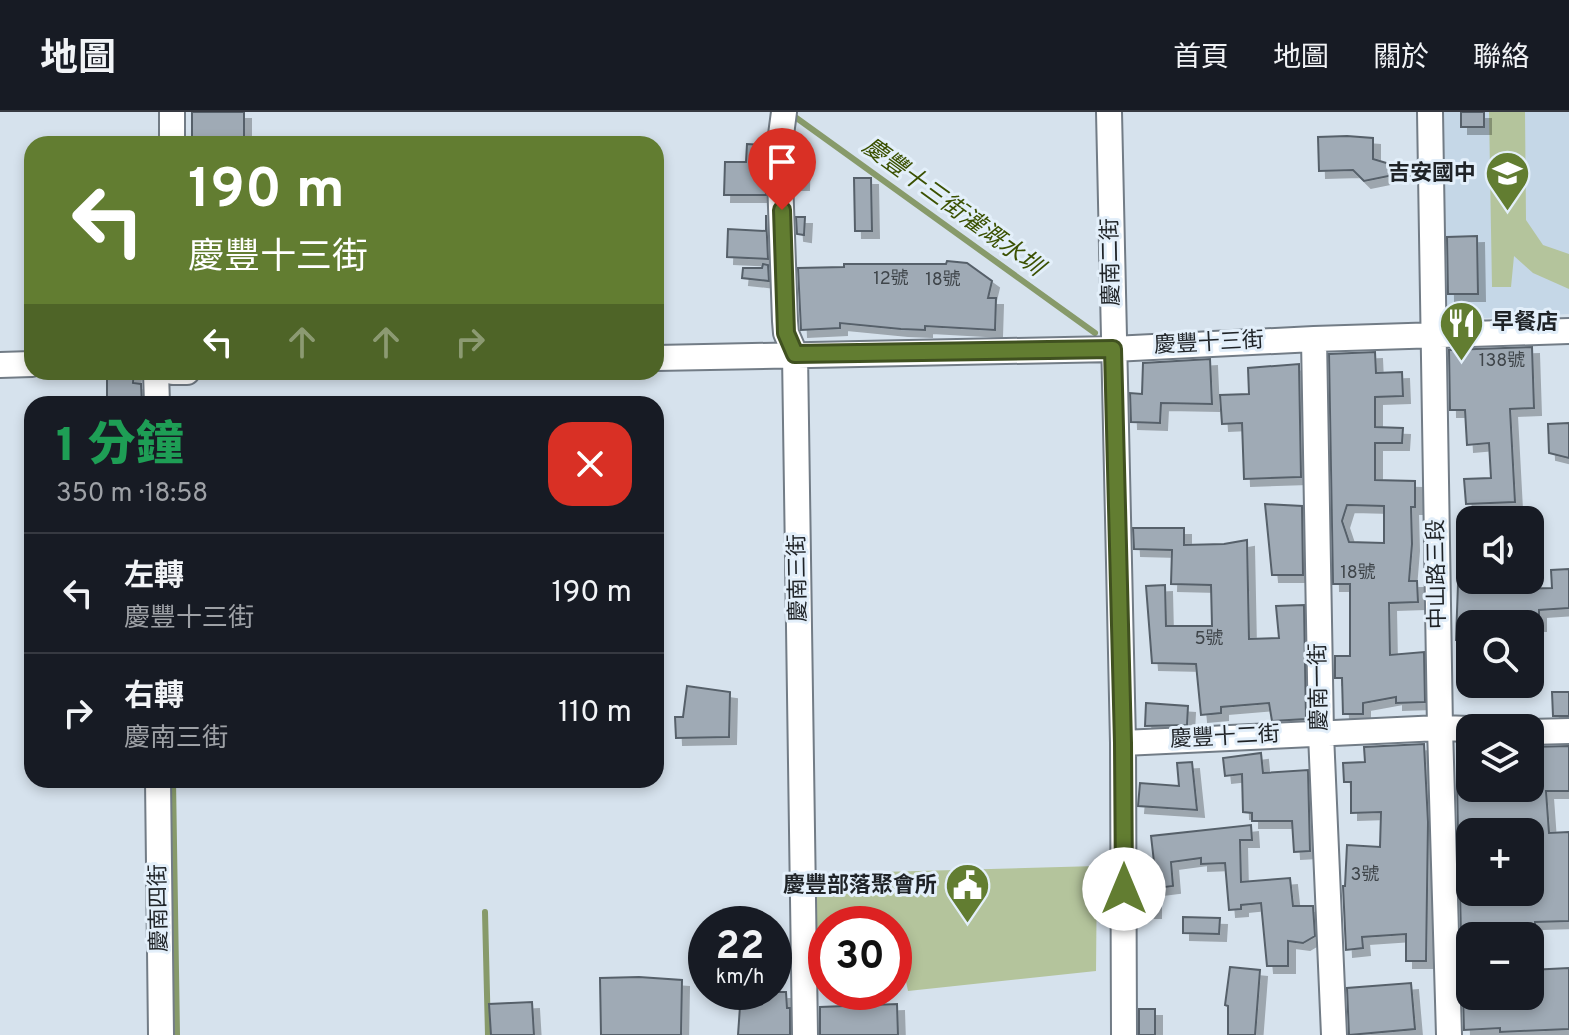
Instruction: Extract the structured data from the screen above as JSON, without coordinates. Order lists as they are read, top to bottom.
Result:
{
  "streets": {
    "street": [
      "慶南二街",
      "慶豐十三街",
      "中山路三段",
      "慶南三街",
      "慶南一街",
      "慶豐十二街",
      "慶南四街"
    ]
  },
  "crossings": [
    ["慶南二街", "慶豐十三街"],
    ["慶南二街", "慶豐十二街"],
    ["慶豐十三街", "中山路三段"],
    ["慶豐十三街", "慶南三街"],
    ["慶豐十三街", "慶南一街"],
    ["中山路三段", "慶豐十二街"],
    ["慶南一街", "慶豐十二街"]
  ],
  "water": ["慶豐十三街灌溉水圳"],
  "places": {
    "school or university": ["吉安國中"],
    "restaurant": ["早餐店"],
    "public building": ["慶豐部落聚會所"]
  },
  "house_numbers": [
    "12號",
    "18號",
    "138號",
    "18號",
    "5號",
    "3號"
  ],
  "page": {
    "header": "地圖",
    "nav": [
      "首頁",
      "地圖",
      "關於",
      "聯絡"
    ],
    "turn": ["190 m", "慶豐十三街"],
    "heading": ["1 分鐘", "350 m · 18:58"],
    "map_buttons": ["+", "−"],
    "list": [
      {
        "name": "左轉",
        "note": "慶豐十三街",
        "value": "190 m"
      },
      {
        "name": "右轉",
        "note": "慶南三街",
        "value": "110 m"
      }
    ],
    "speed": "22 km/h",
    "limit": "30"
  }
}
